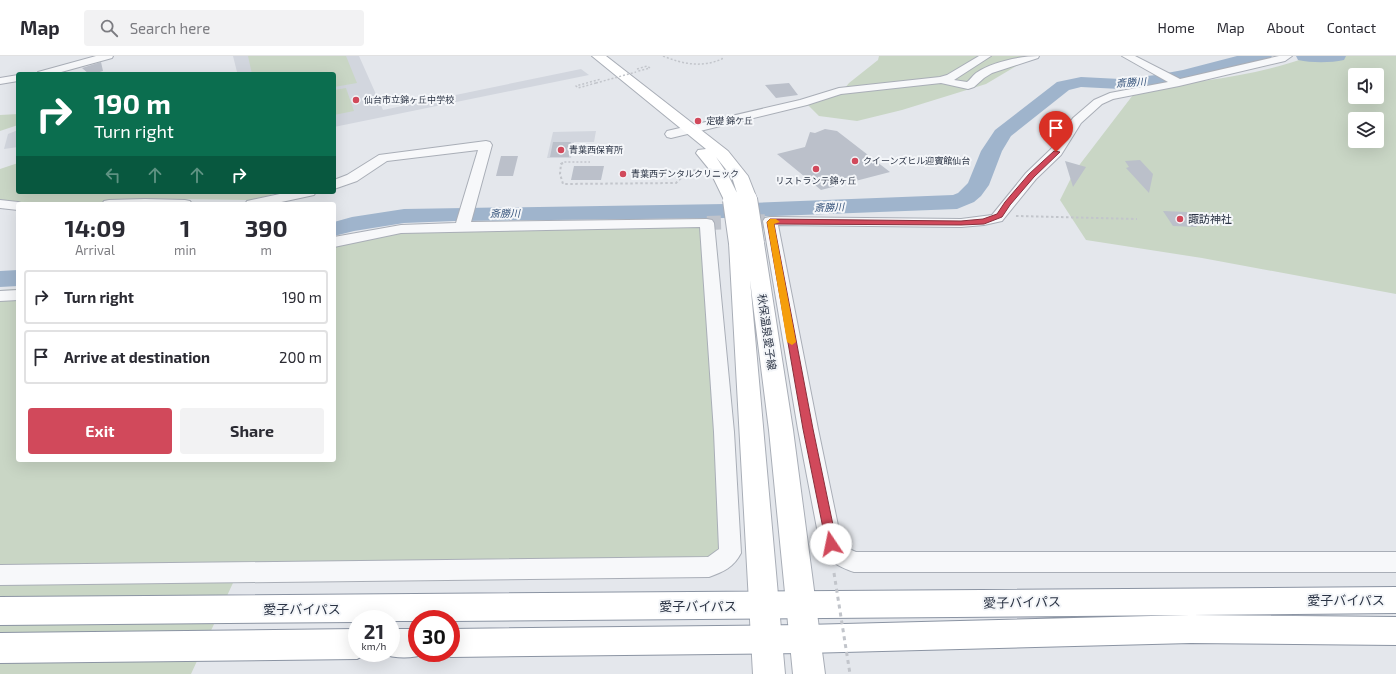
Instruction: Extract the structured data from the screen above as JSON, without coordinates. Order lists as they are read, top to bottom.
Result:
{
  "streets": {
    "main road": ["秋保温泉愛子線", "愛子バイパス"]
  },
  "crossings": [
    ["秋保温泉愛子線", "愛子バイパス"]
  ],
  "water": ["斎勝川"],
  "places": [
    "仙台市立錦ヶ丘中学校",
    "定礎 錦ケ丘",
    "青葉西保育所",
    "クイーンズヒル迎賓館仙台",
    "リストランテ錦ヶ丘",
    "青葉西デンタルクリニック",
    "諏訪神社"
  ],
  "page": {
    "header": "Map",
    "search": "Search here",
    "nav": [
      "Home",
      "Map",
      "About",
      "Contact"
    ],
    "turn": ["190 m", "Turn right"],
    "eta": [
      "14:09",
      "Arrival",
      "1",
      "min",
      "390",
      "m"
    ],
    "list": [
      {
        "name": "Turn right",
        "value": "190 m"
      },
      {
        "name": "Arrive at destination",
        "value": "200 m"
      }
    ],
    "buttons": ["Exit", "Share"],
    "speed": "21 km/h",
    "limit": "30"
  }
}
